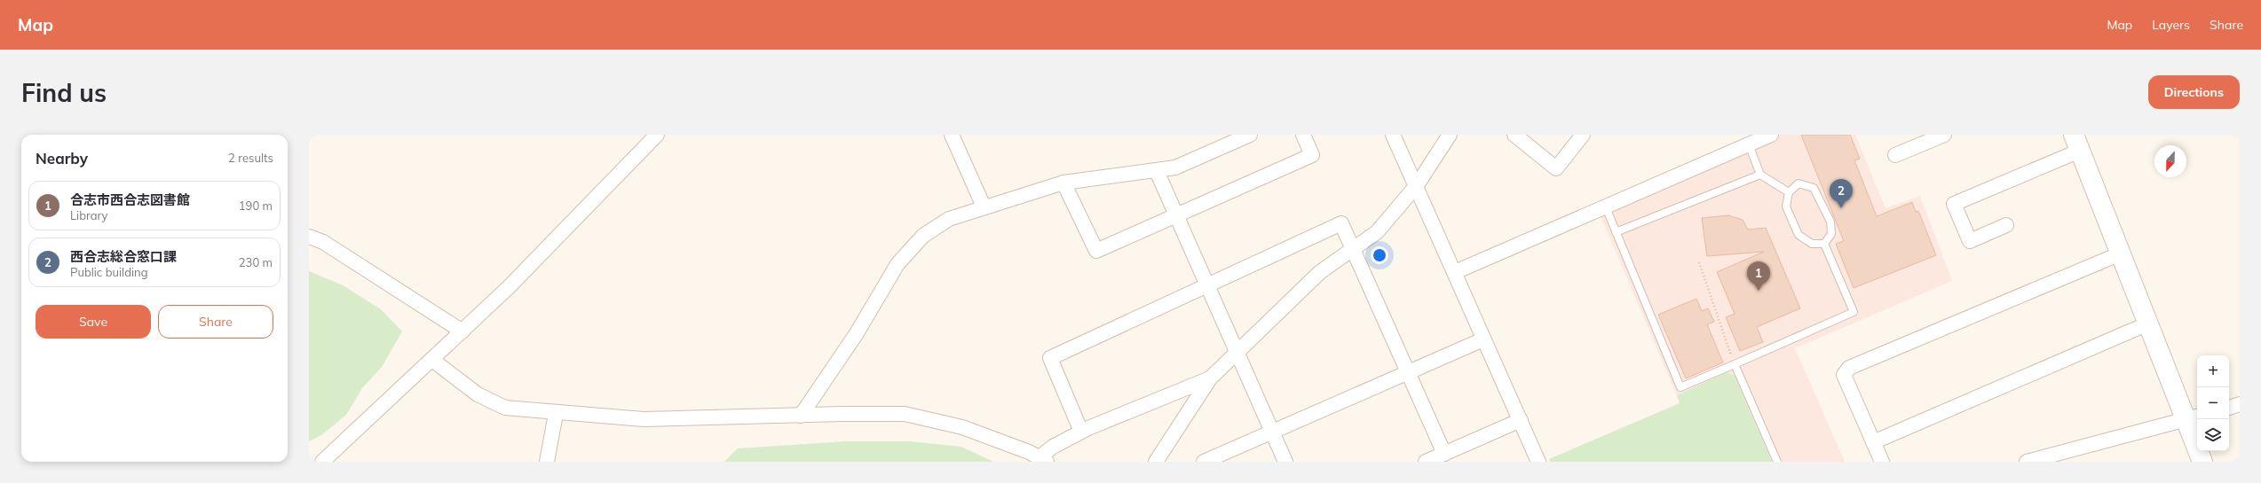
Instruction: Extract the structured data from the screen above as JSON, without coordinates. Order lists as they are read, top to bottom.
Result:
{
  "north": "bottom",
  "page": {
    "header": "Map",
    "nav": ["Map", "Layers", "Share"],
    "buttons": [
      "Directions",
      ["Save", "Share"]
    ],
    "title": "Find us",
    "heading": ["Nearby", "2 results"],
    "pins": ["2", "1"],
    "list": [
      {
        "mark": "1",
        "name": "合志市西合志図書館",
        "note": "Library",
        "value": "190 m"
      },
      {
        "mark": "2",
        "name": "西合志総合窓口課",
        "note": "Public building",
        "value": "230 m"
      }
    ],
    "map_buttons": ["+", "−"]
  }
}
